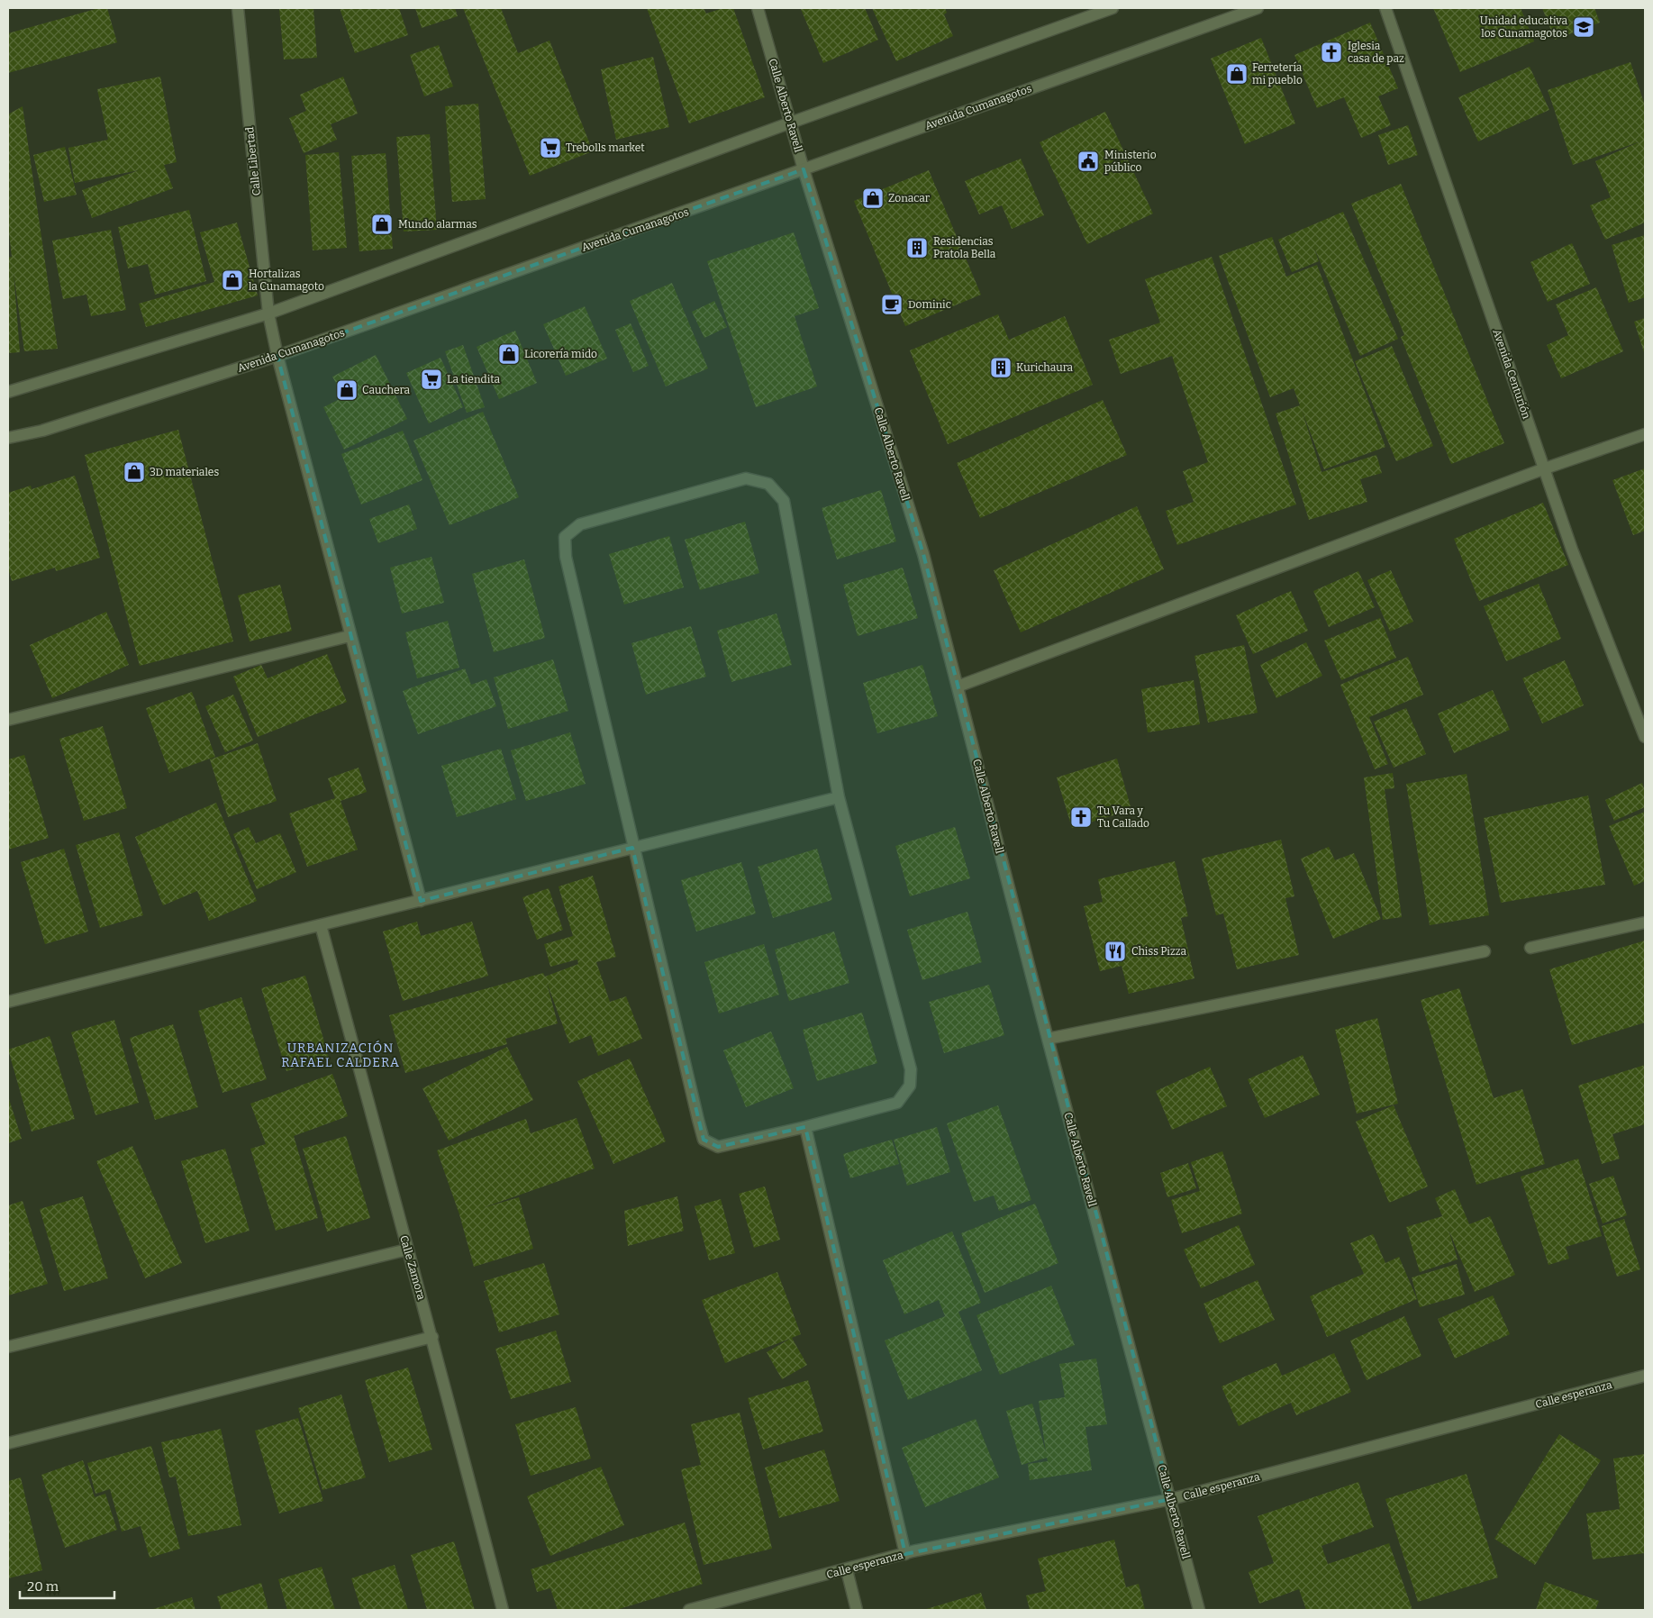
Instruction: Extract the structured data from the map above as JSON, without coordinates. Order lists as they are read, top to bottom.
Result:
{
  "streets": {
    "street": [
      "Calle Alberto Ravell",
      "Avenida Cumanagotos",
      "Calle Libertad",
      "Avenida Centurión",
      "Calle Zamora",
      "Calle esperanza"
    ]
  },
  "crossings": [
    ["Calle Alberto Ravell", "Avenida Cumanagotos"],
    ["Calle Alberto Ravell", "Calle esperanza"],
    ["Avenida Cumanagotos", "Calle Libertad"]
  ],
  "districts": ["URBANIZACIÓN RAFAEL CALDERA"],
  "places": {
    "school or university": ["Unidad educativa los Cunamagotos"],
    "church": ["Iglesia casa de paz", "Tu Vara y Tu Callado"],
    "shop": [
      "Ferretería mi pueblo",
      "Zonacar",
      "Mundo alarmas",
      "Hortalizas la Cunamagoto",
      "Licorería mido",
      "Cauchera",
      "3D materiales"
    ],
    "supermarket": ["Trebolls market", "La tiendita"],
    "public building": ["Ministerio público"],
    "building": ["Residencias Pratola Bella", "Kurichaura"],
    "cafe": ["Dominic"],
    "restaurant": ["Chiss Pizza"]
  },
  "scale_bar": "20 m"
}
